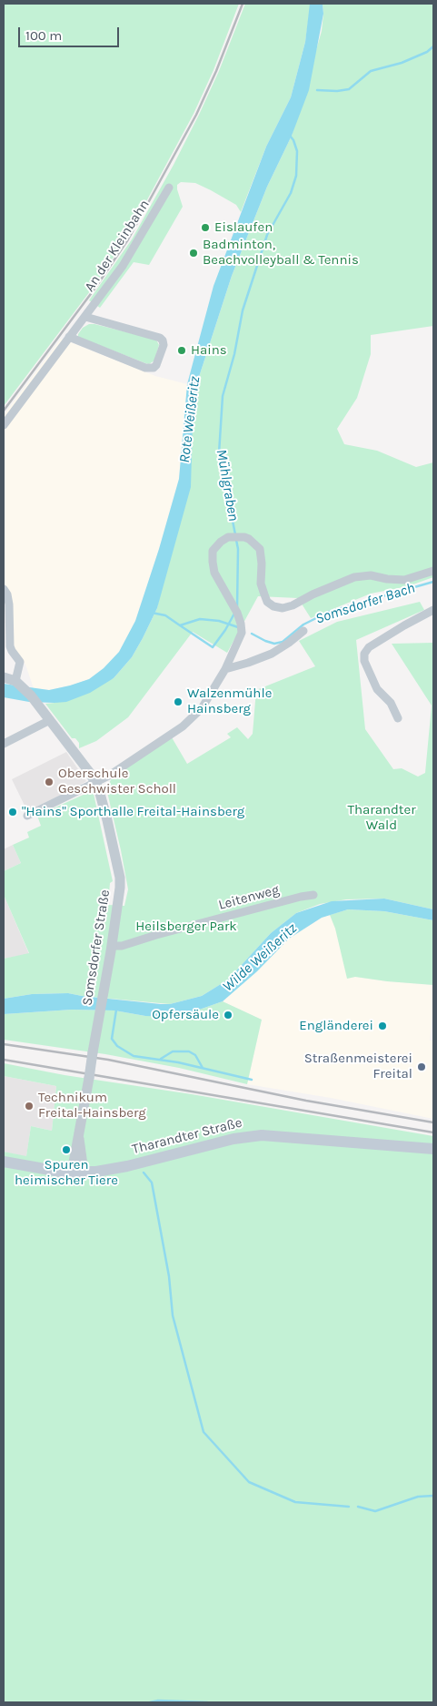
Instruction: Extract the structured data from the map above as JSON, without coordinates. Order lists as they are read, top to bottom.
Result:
{
  "streets": {
    "main road": ["Tharandter Straße"],
    "street": ["An der Kleinbahn", "Leitenweg", "Somsdorfer Straße"]
  },
  "crossings": [
    ["Leitenweg", "Somsdorfer Straße"],
    ["Somsdorfer Straße", "Tharandter Straße"]
  ],
  "water": [
    "Rote Weißeritz",
    "Mühlgraben",
    "Somsdorfer Bach",
    "Wilde Weißeritz"
  ],
  "parks": ["Tharandter Wald", "Heilsberger Park"],
  "places": [
    "Eislaufen",
    "Badminton, Beachvolleyball & Tennis",
    "Hains",
    "Walzenmühle Hainsberg",
    "Oberschule Geschwister Scholl",
    "\"Hains\" Sporthalle Freital-Hainsberg",
    "Opfersäule",
    "Engländerei",
    "Straßenmeisterei Freital",
    "Technikum Freital-Hainsberg",
    "Spuren heimischer Tiere"
  ],
  "scale_bar": "100 m"
}
